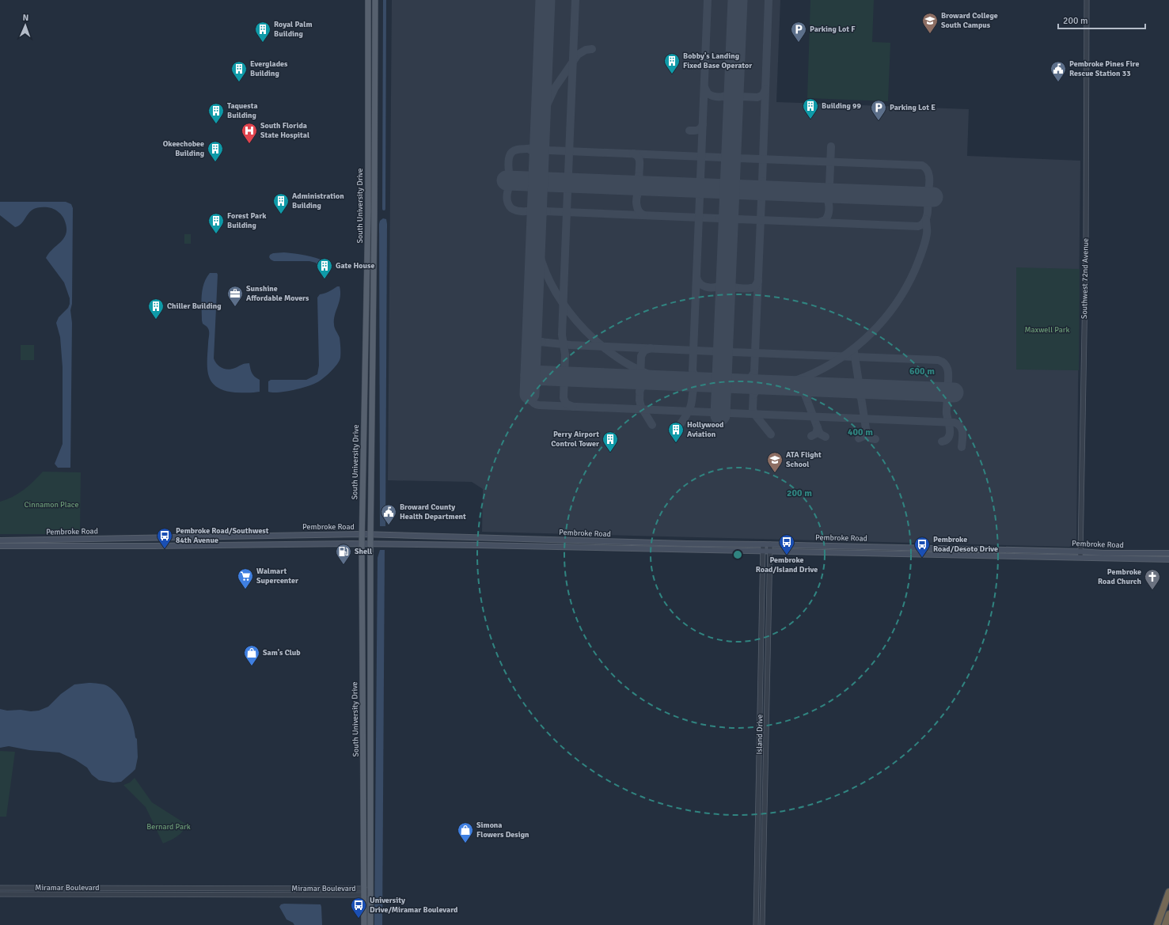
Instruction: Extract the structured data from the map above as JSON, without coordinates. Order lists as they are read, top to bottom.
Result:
{
  "streets": {
    "main road": ["South University Drive", "Pembroke Road"],
    "street": ["Southwest 72nd Avenue", "Island Drive", "Miramar Boulevard"]
  },
  "crossings": [
    ["South University Drive", "Pembroke Road"],
    ["South University Drive", "Miramar Boulevard"],
    ["Southwest 72nd Avenue", "Pembroke Road"],
    ["Pembroke Road", "Island Drive"]
  ],
  "parks": ["Maxwell Park", "Cinnamon Place", "Bernard Park"],
  "places": {
    "school or university": ["Broward College South Campus", "ATA Flight School"],
    "building": [
      "Royal Palm Building",
      "Bobby's Landing Fixed Base Operator",
      "Everglades Building",
      "Building 99",
      "Taquesta Building",
      "Okeechobee Building",
      "Administration Building",
      "Forest Park Building",
      "Gate House",
      "Chiller Building",
      "Hollywood Aviation",
      "Perry Airport Control Tower"
    ],
    "parking": ["Parking Lot F", "Parking Lot E"],
    "public building": ["Pembroke Pines Fire Rescue Station 33", "Broward County Health Department"],
    "hospital": ["South Florida State Hospital"],
    "office": ["Sunshine Affordable Movers"],
    "bus stop": [
      "Pembroke Road/Southwest 84th Avenue",
      "Pembroke Road/Island Drive",
      "Pembroke Road/Desoto Drive",
      "University Drive/Miramar Boulevard"
    ],
    "fuel station": ["Shell"],
    "supermarket": ["Walmart Supercenter"],
    "church": ["Pembroke Road Church"],
    "shop": ["Sam's Club", "Simona Flowers Design"]
  },
  "scale_bar": "200 m",
  "north": "top",
  "rings": ["600 m", "400 m", "200 m"]
}
